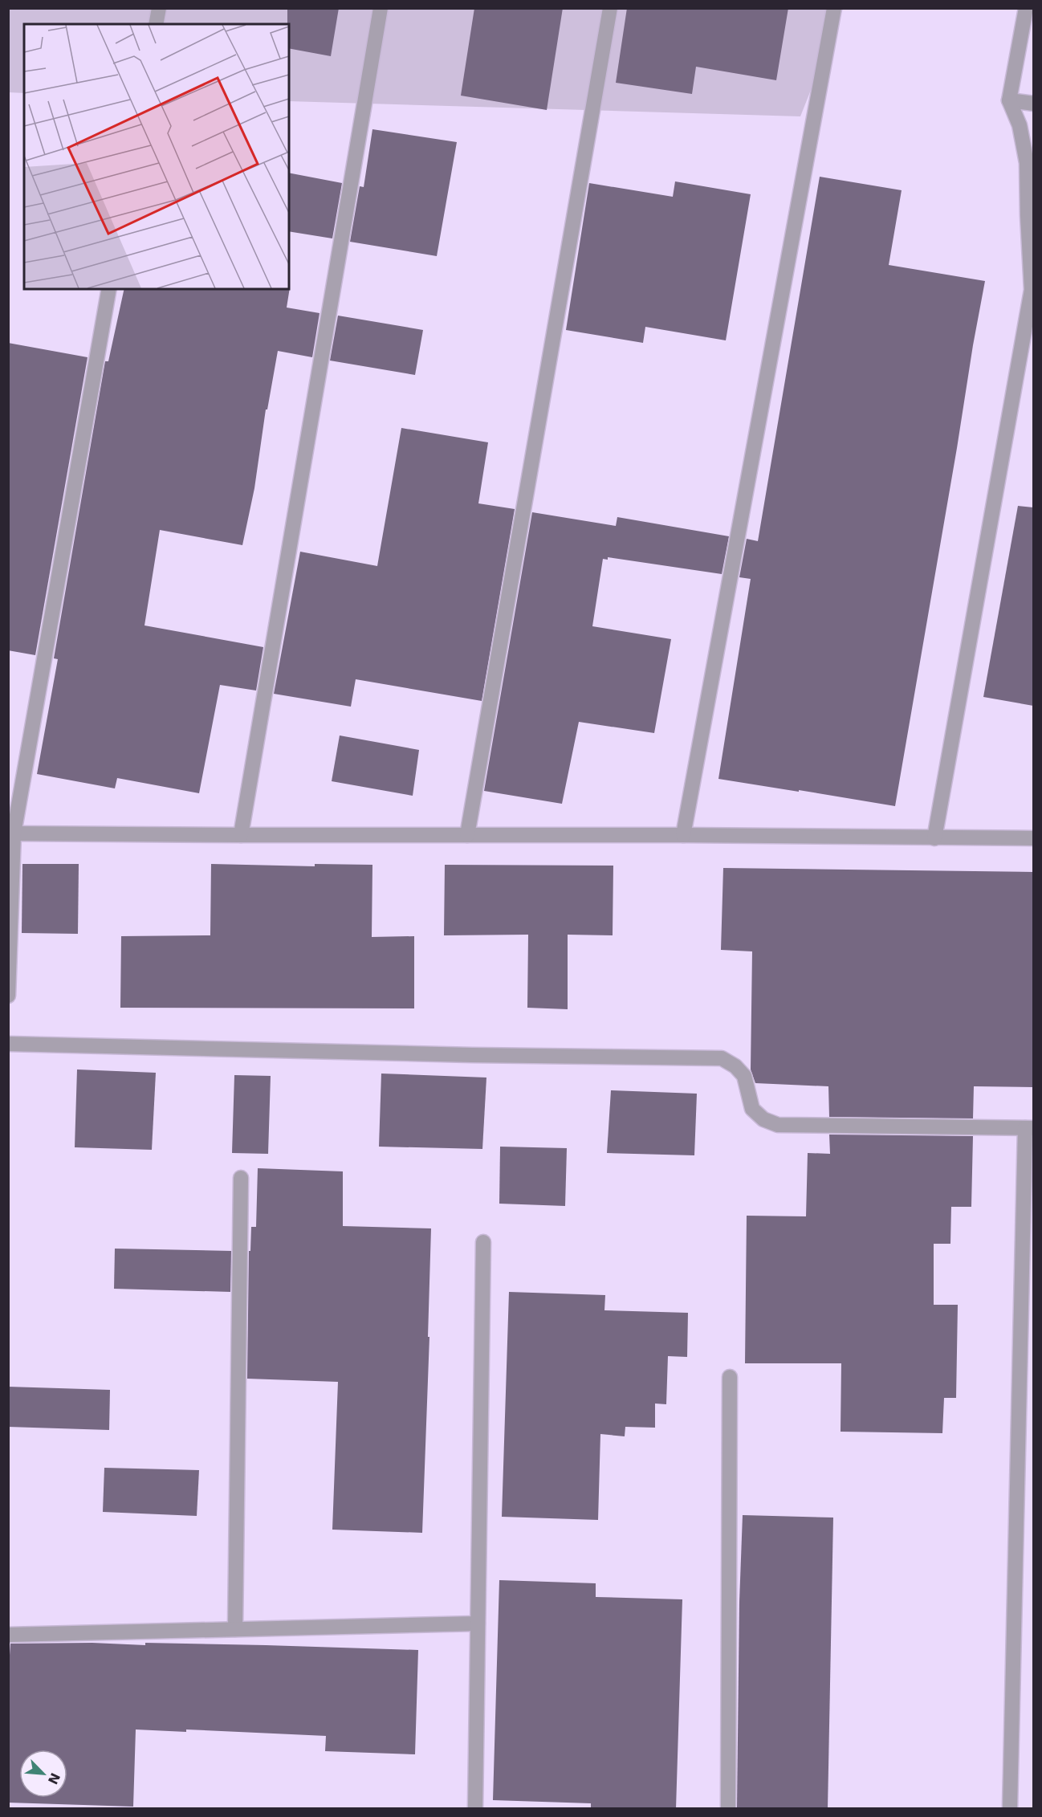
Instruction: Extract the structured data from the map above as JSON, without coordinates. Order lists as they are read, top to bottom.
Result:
{
  "north": "bottom right"
}
